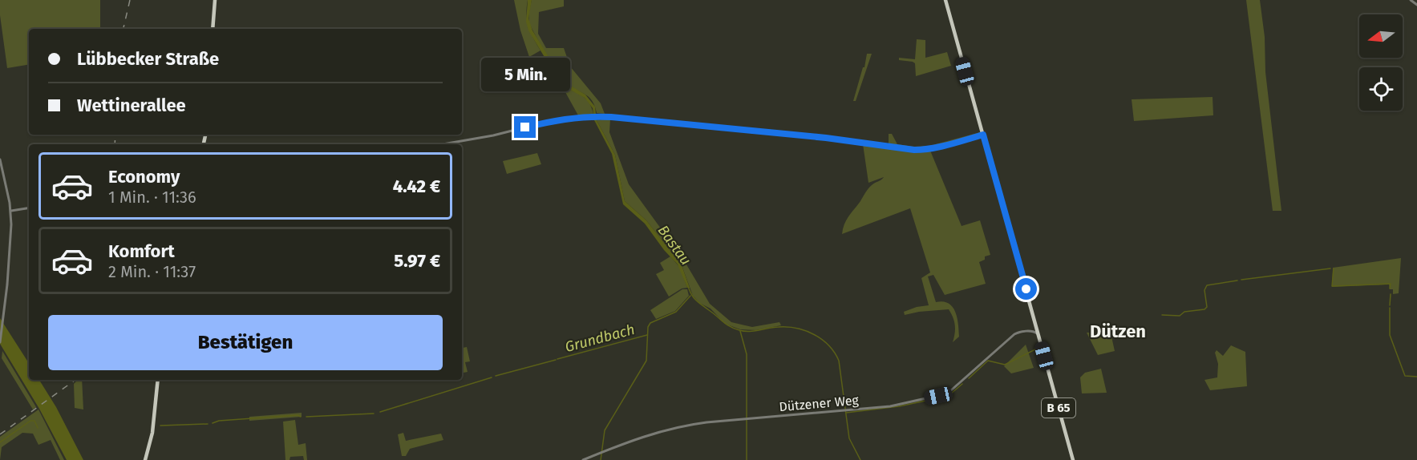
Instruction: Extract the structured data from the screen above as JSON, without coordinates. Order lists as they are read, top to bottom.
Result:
{
  "streets": {
    "main road": ["B 65"],
    "street": ["Dützener Weg"]
  },
  "crossings": [
    ["Dützener Weg", "B 65"]
  ],
  "districts": ["Dützen"],
  "water": ["Bastau", "Grundbach"],
  "north": "left",
  "page": {
    "banner": ["Lübbecker Straße", "Wettinerallee"],
    "bubble": "5 Min.",
    "list": [
      {
        "name": "Economy",
        "note": "1 Min. · 11:36",
        "value": "4.42 €"
      },
      {
        "name": "Komfort",
        "note": "2 Min. · 11:37",
        "value": "5.97 €"
      }
    ],
    "buttons": "Bestätigen"
  }
}
